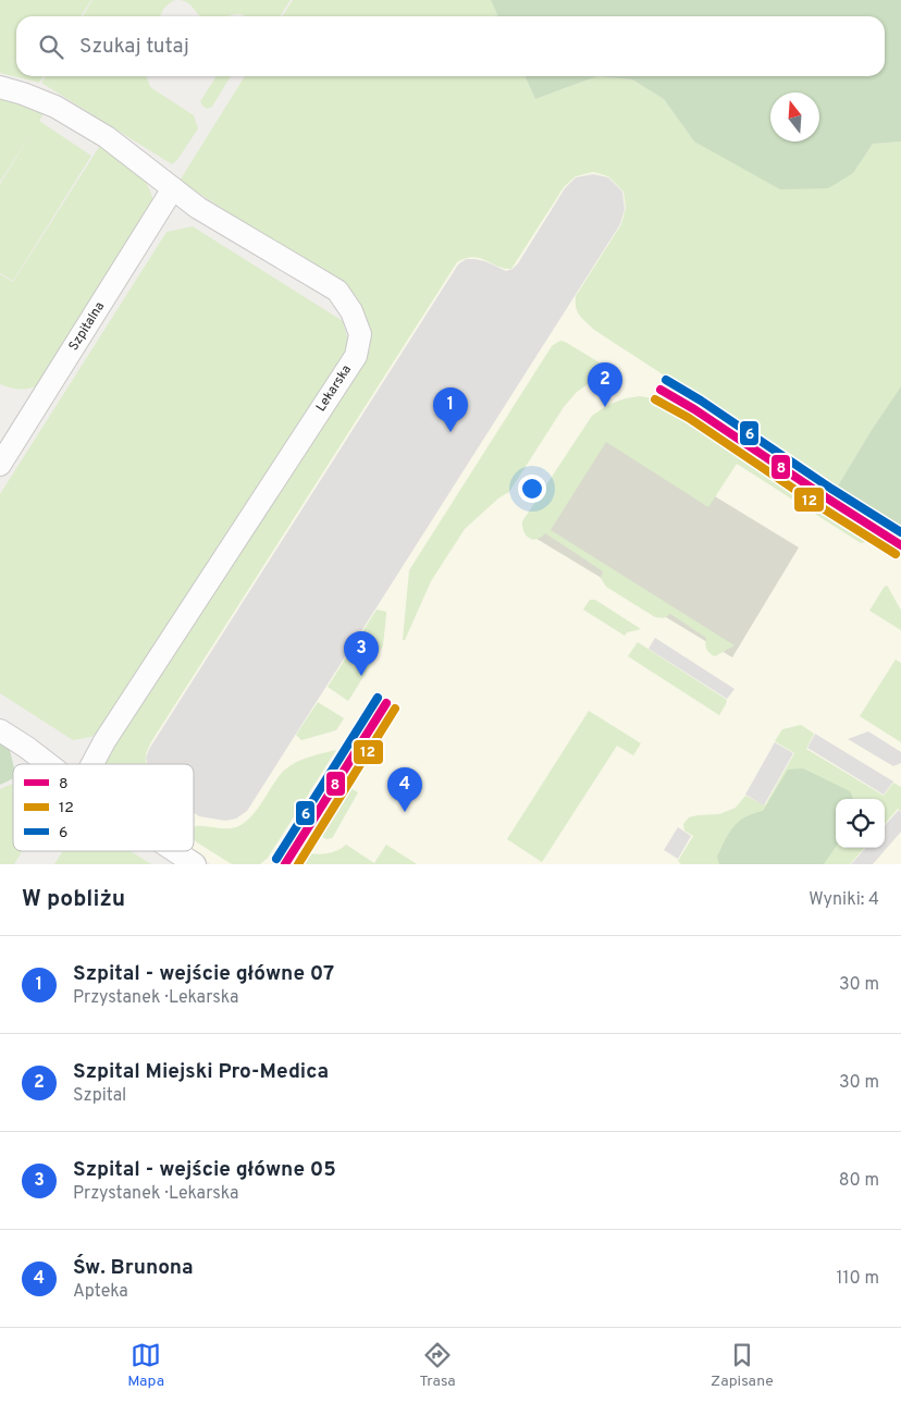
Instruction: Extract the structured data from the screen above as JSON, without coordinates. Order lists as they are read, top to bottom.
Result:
{
  "streets": {
    "street": ["Szpitalna", "Lekarska"]
  },
  "crossings": [
    ["Szpitalna", "Lekarska"]
  ],
  "lines": ["transit line 6", "transit line 8", "transit line 12"],
  "legend": ["8", "12", "6"],
  "north": "top",
  "page": {
    "search": "Szukaj tutaj",
    "pins": [
      "2",
      "1",
      "3",
      "4"
    ],
    "heading": ["W pobliżu", "Wyniki: 4"],
    "list": [
      {
        "mark": "1",
        "name": "Szpital - wejście główne 07",
        "note": "Przystanek · Lekarska",
        "value": "30 m"
      },
      {
        "mark": "2",
        "name": "Szpital Miejski Pro-Medica",
        "note": "Szpital",
        "value": "30 m"
      },
      {
        "mark": "3",
        "name": "Szpital - wejście główne 05",
        "note": "Przystanek · Lekarska",
        "value": "80 m"
      },
      {
        "mark": "4",
        "name": "Św. Brunona",
        "note": "Apteka",
        "value": "110 m"
      }
    ],
    "nav": ["Mapa", "Trasa", "Zapisane"]
  }
}
